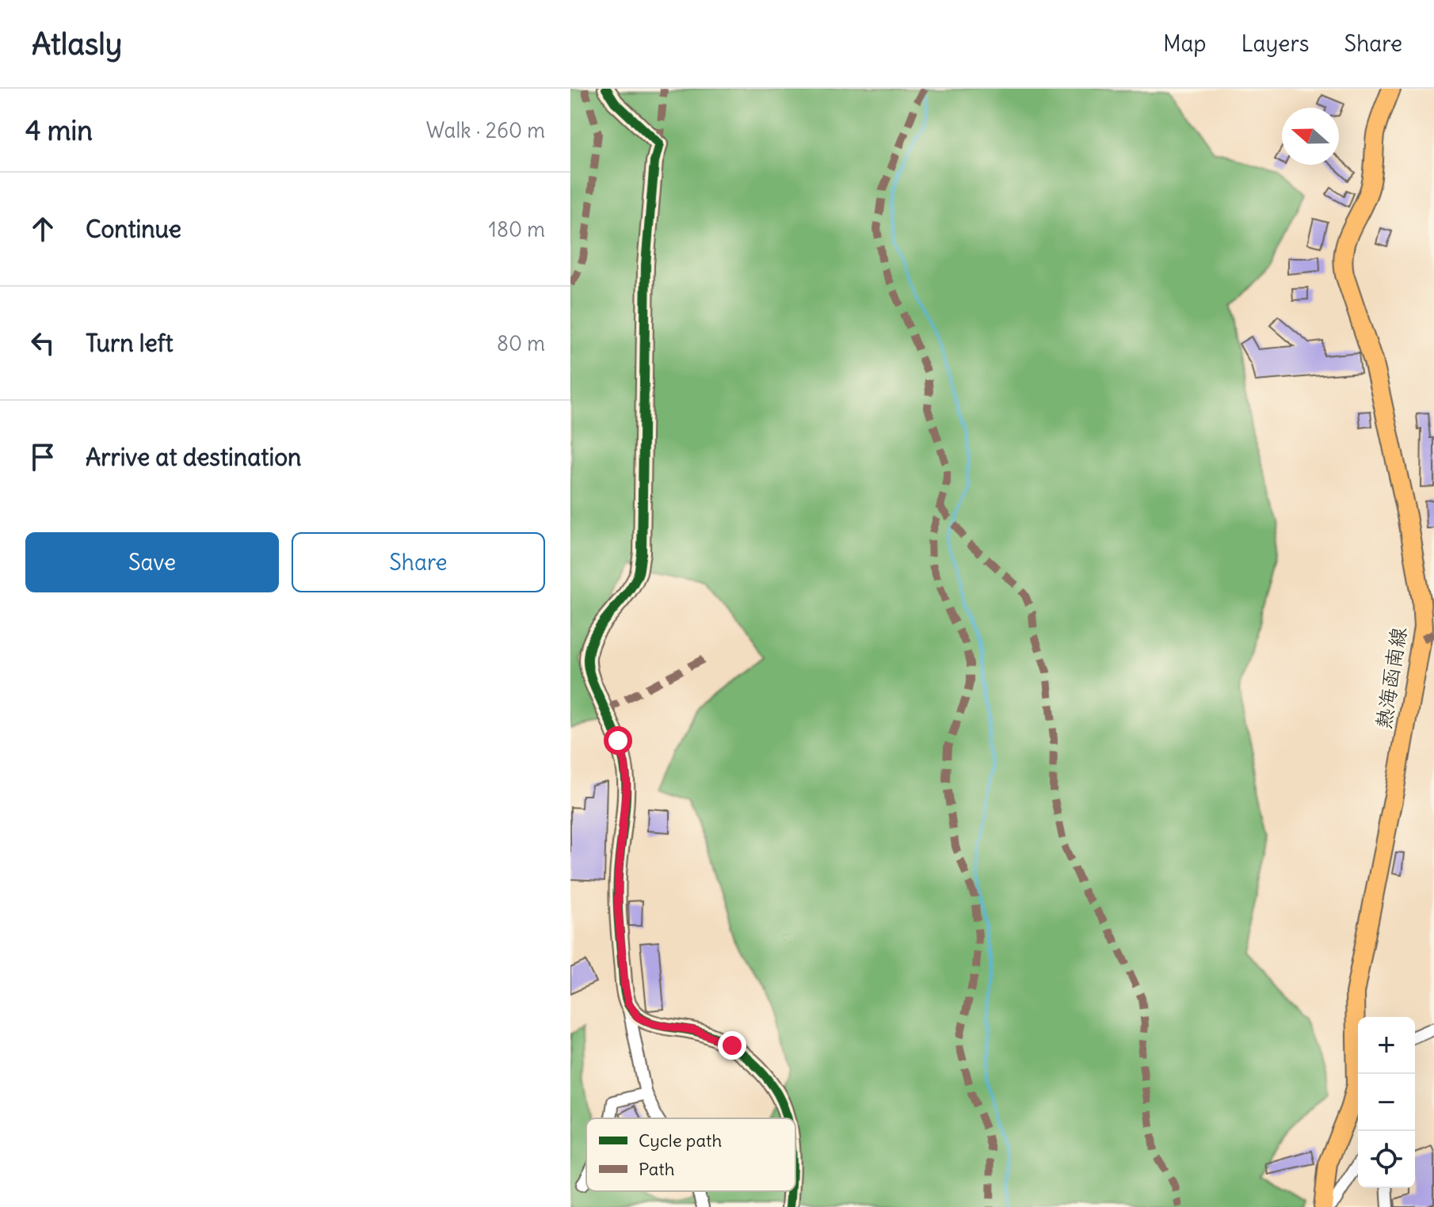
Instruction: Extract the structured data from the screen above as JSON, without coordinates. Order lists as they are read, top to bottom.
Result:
{
  "streets": {
    "main road": ["熱海函南線"]
  },
  "legend": ["Cycle path", "Path"],
  "north": "left",
  "page": {
    "header": "Atlasly",
    "nav": ["Map", "Layers", "Share"],
    "heading": ["4 min", "Walk · 260 m"],
    "list": [
      ["Continue", "180 m"],
      ["Turn left", "80 m"],
      "Arrive at destination"
    ],
    "buttons": ["Save", "Share"],
    "map_buttons": ["+", "−"]
  }
}
